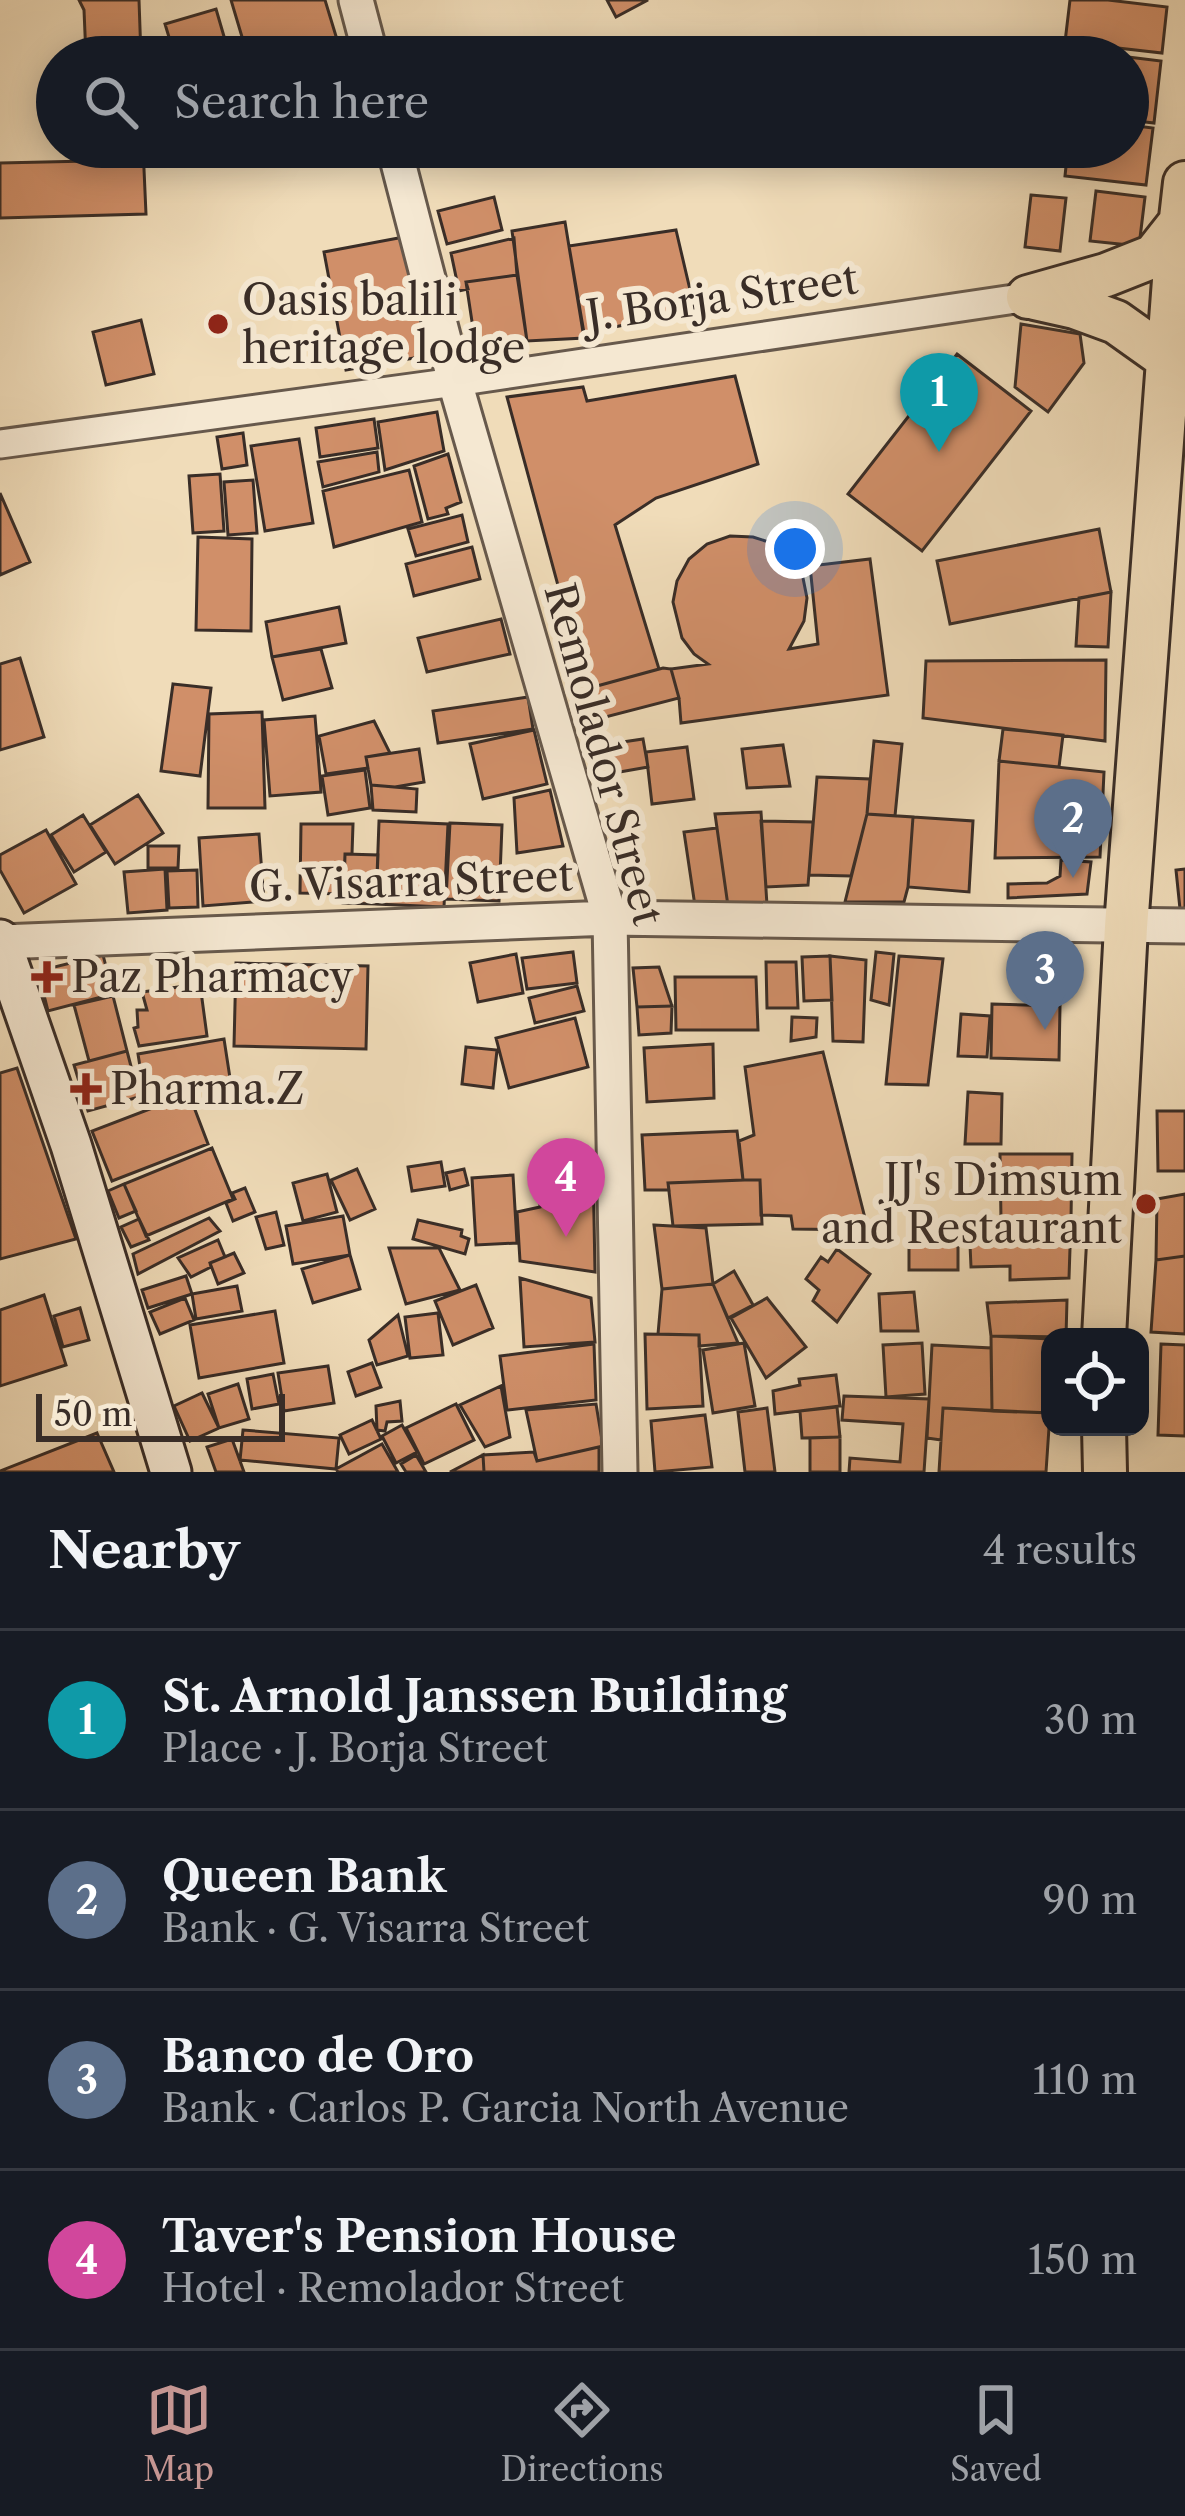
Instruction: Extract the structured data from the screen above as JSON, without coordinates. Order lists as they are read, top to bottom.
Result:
{
  "streets": {
    "street": ["J. Borja Street", "Remolador Street", "G. Visarra Street"]
  },
  "crossings": [
    ["J. Borja Street", "Remolador Street"],
    ["Remolador Street", "G. Visarra Street"]
  ],
  "places": {
    "other": ["Oasis balili heritage lodge", "JJ's Dimsum and Restaurant"],
    "health": ["Paz Pharmacy", "Pharma.Z"]
  },
  "scale_bar": "50 m",
  "page": {
    "search": "Search here",
    "pins": [
      "1",
      "2",
      "3",
      "4"
    ],
    "scale": "50 m",
    "heading": ["Nearby", "4 results"],
    "list": [
      {
        "mark": "1",
        "name": "St. Arnold Janssen Building",
        "note": "Place · J. Borja Street",
        "value": "30 m"
      },
      {
        "mark": "2",
        "name": "Queen Bank",
        "note": "Bank · G. Visarra Street",
        "value": "90 m"
      },
      {
        "mark": "3",
        "name": "Banco de Oro",
        "note": "Bank · Carlos P. Garcia North Avenue",
        "value": "110 m"
      },
      {
        "mark": "4",
        "name": "Taver's Pension House",
        "note": "Hotel · Remolador Street",
        "value": "150 m"
      }
    ],
    "nav": ["Map", "Directions", "Saved"]
  }
}
